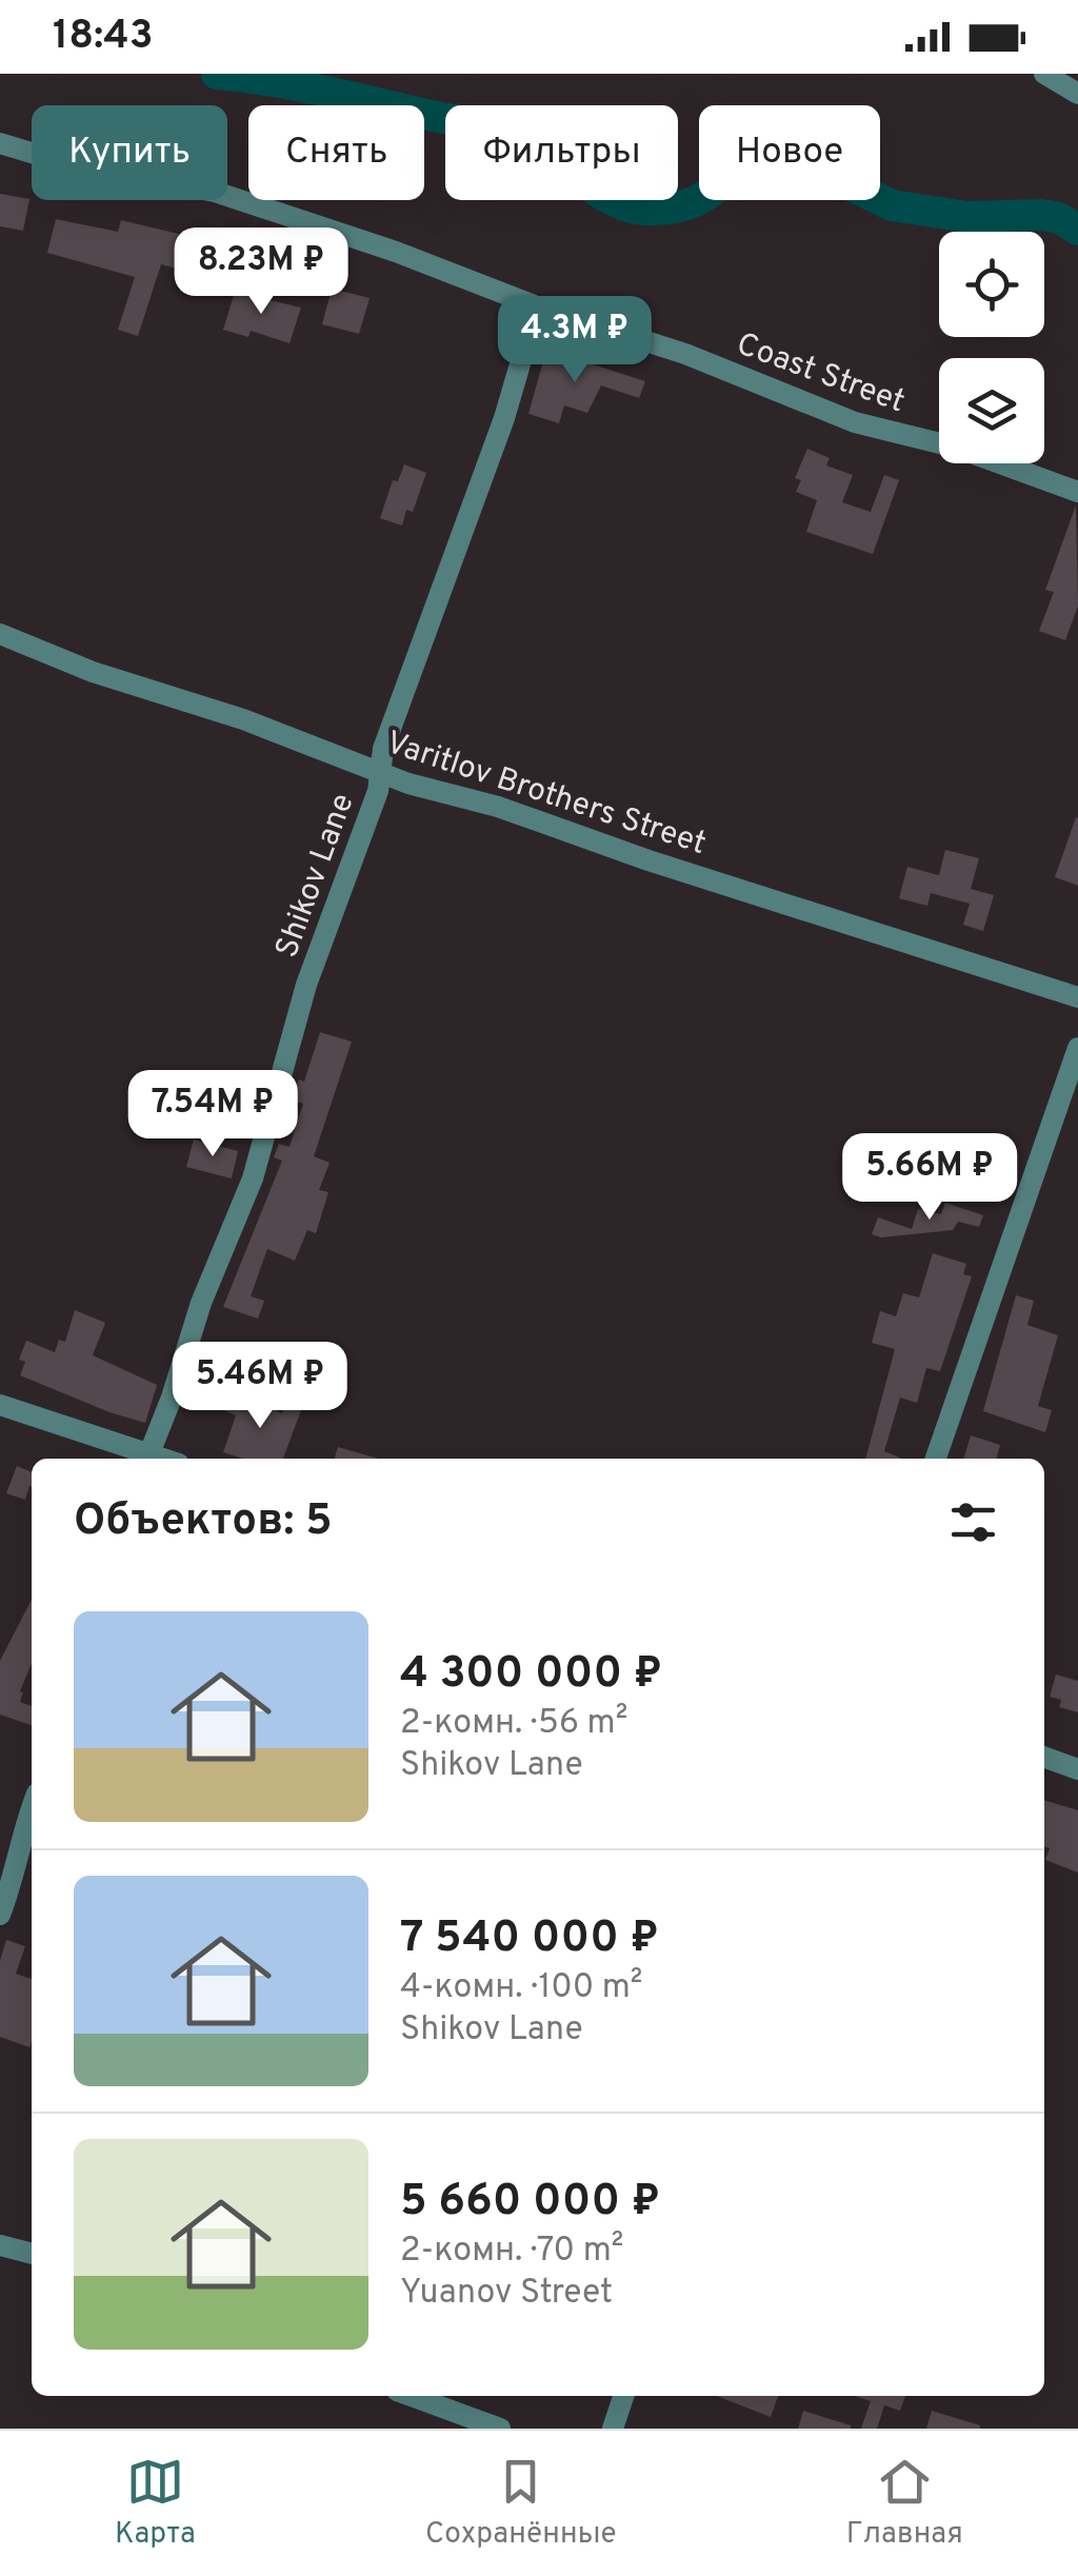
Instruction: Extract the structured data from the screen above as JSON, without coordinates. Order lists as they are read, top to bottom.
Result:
{
  "streets": {
    "street": ["Coast Street", "Varitlov Brothers Street", "Shikov Lane"]
  },
  "crossings": [
    ["Coast Street", "Shikov Lane"],
    ["Varitlov Brothers Street", "Shikov Lane"]
  ],
  "page": {
    "status": "18:43",
    "chip": [
      "Купить",
      "Снять",
      "Фильтры",
      "Новое"
    ],
    "price": [
      "8.23M ₽",
      "4.3M ₽",
      "7.54M ₽",
      "5.66M ₽",
      "5.46M ₽"
    ],
    "heading": "Объектов: 5",
    "list": [
      {
        "name": "4 300 000 ₽",
        "note": "2-комн. · 56 m² · Shikov Lane"
      },
      {
        "name": "7 540 000 ₽",
        "note": "4-комн. · 100 m² · Shikov Lane"
      },
      {
        "name": "5 660 000 ₽",
        "note": "2-комн. · 70 m² · Yuanov Street"
      }
    ],
    "tabs": ["Карта", "Сохранённые", "Главная"]
  }
}
